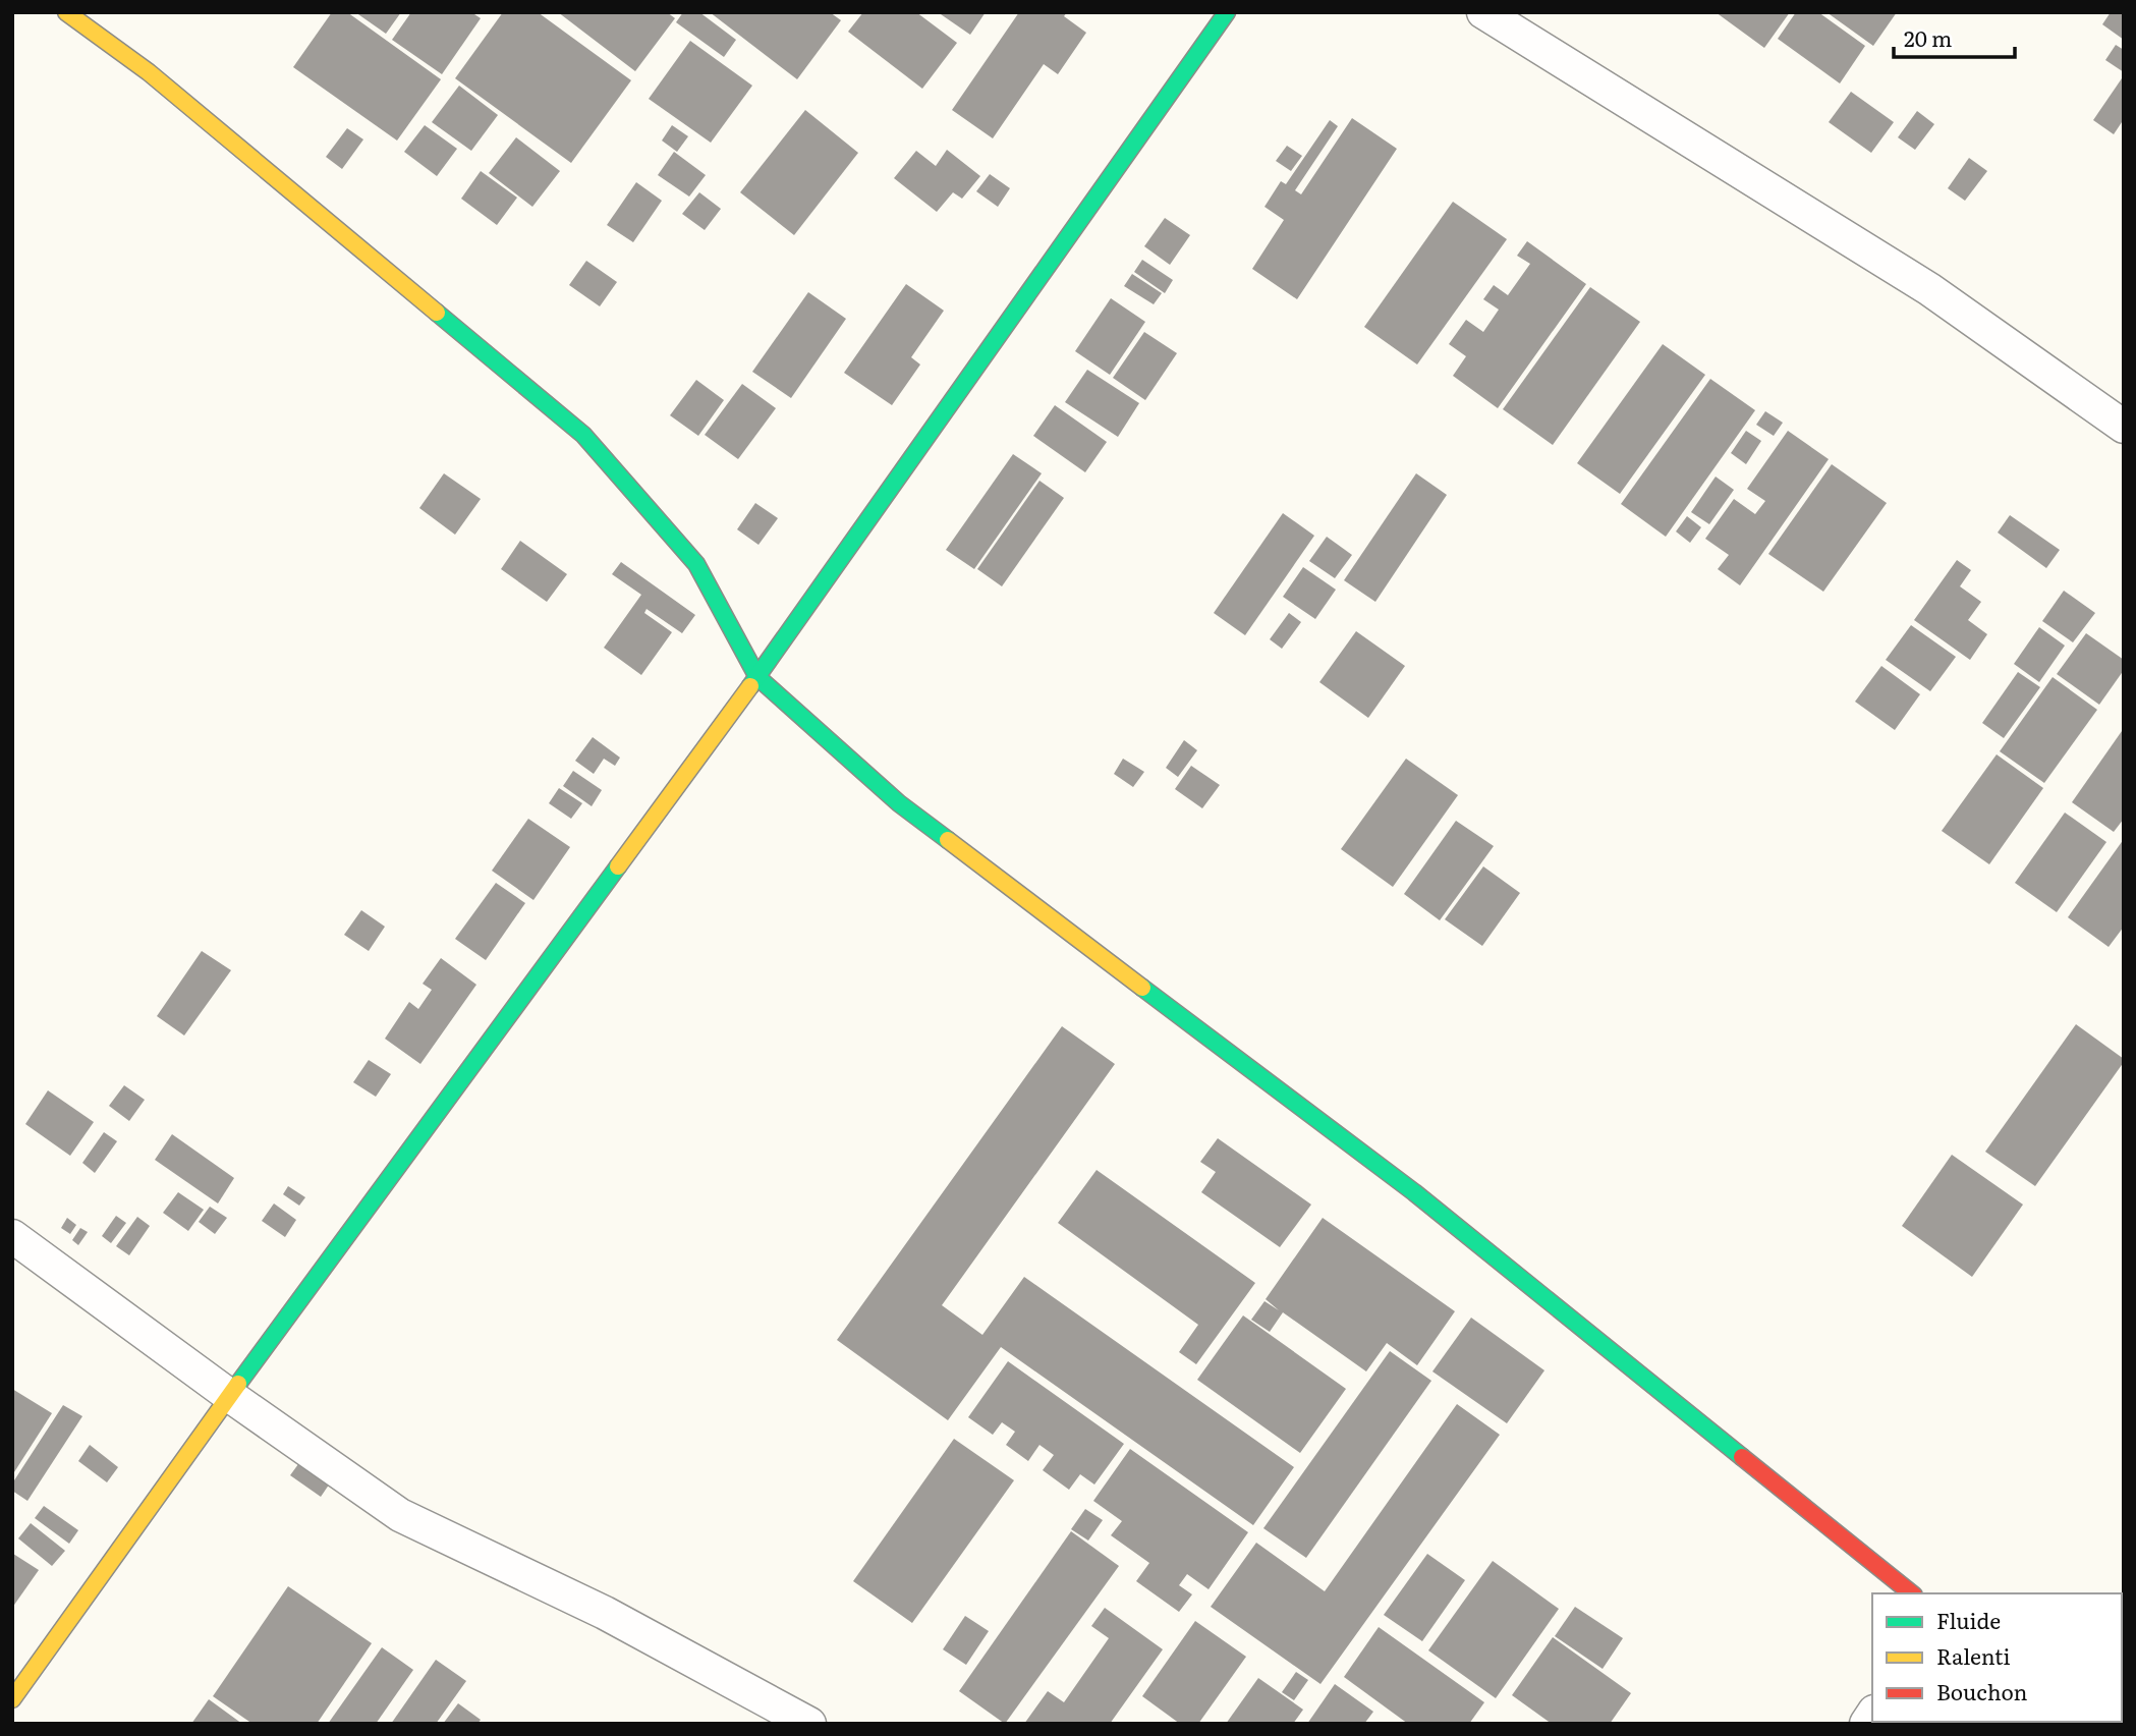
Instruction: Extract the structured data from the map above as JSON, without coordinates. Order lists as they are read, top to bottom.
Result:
{
  "legend": ["Fluide", "Ralenti", "Bouchon"],
  "scale_bar": "20 m"
}
